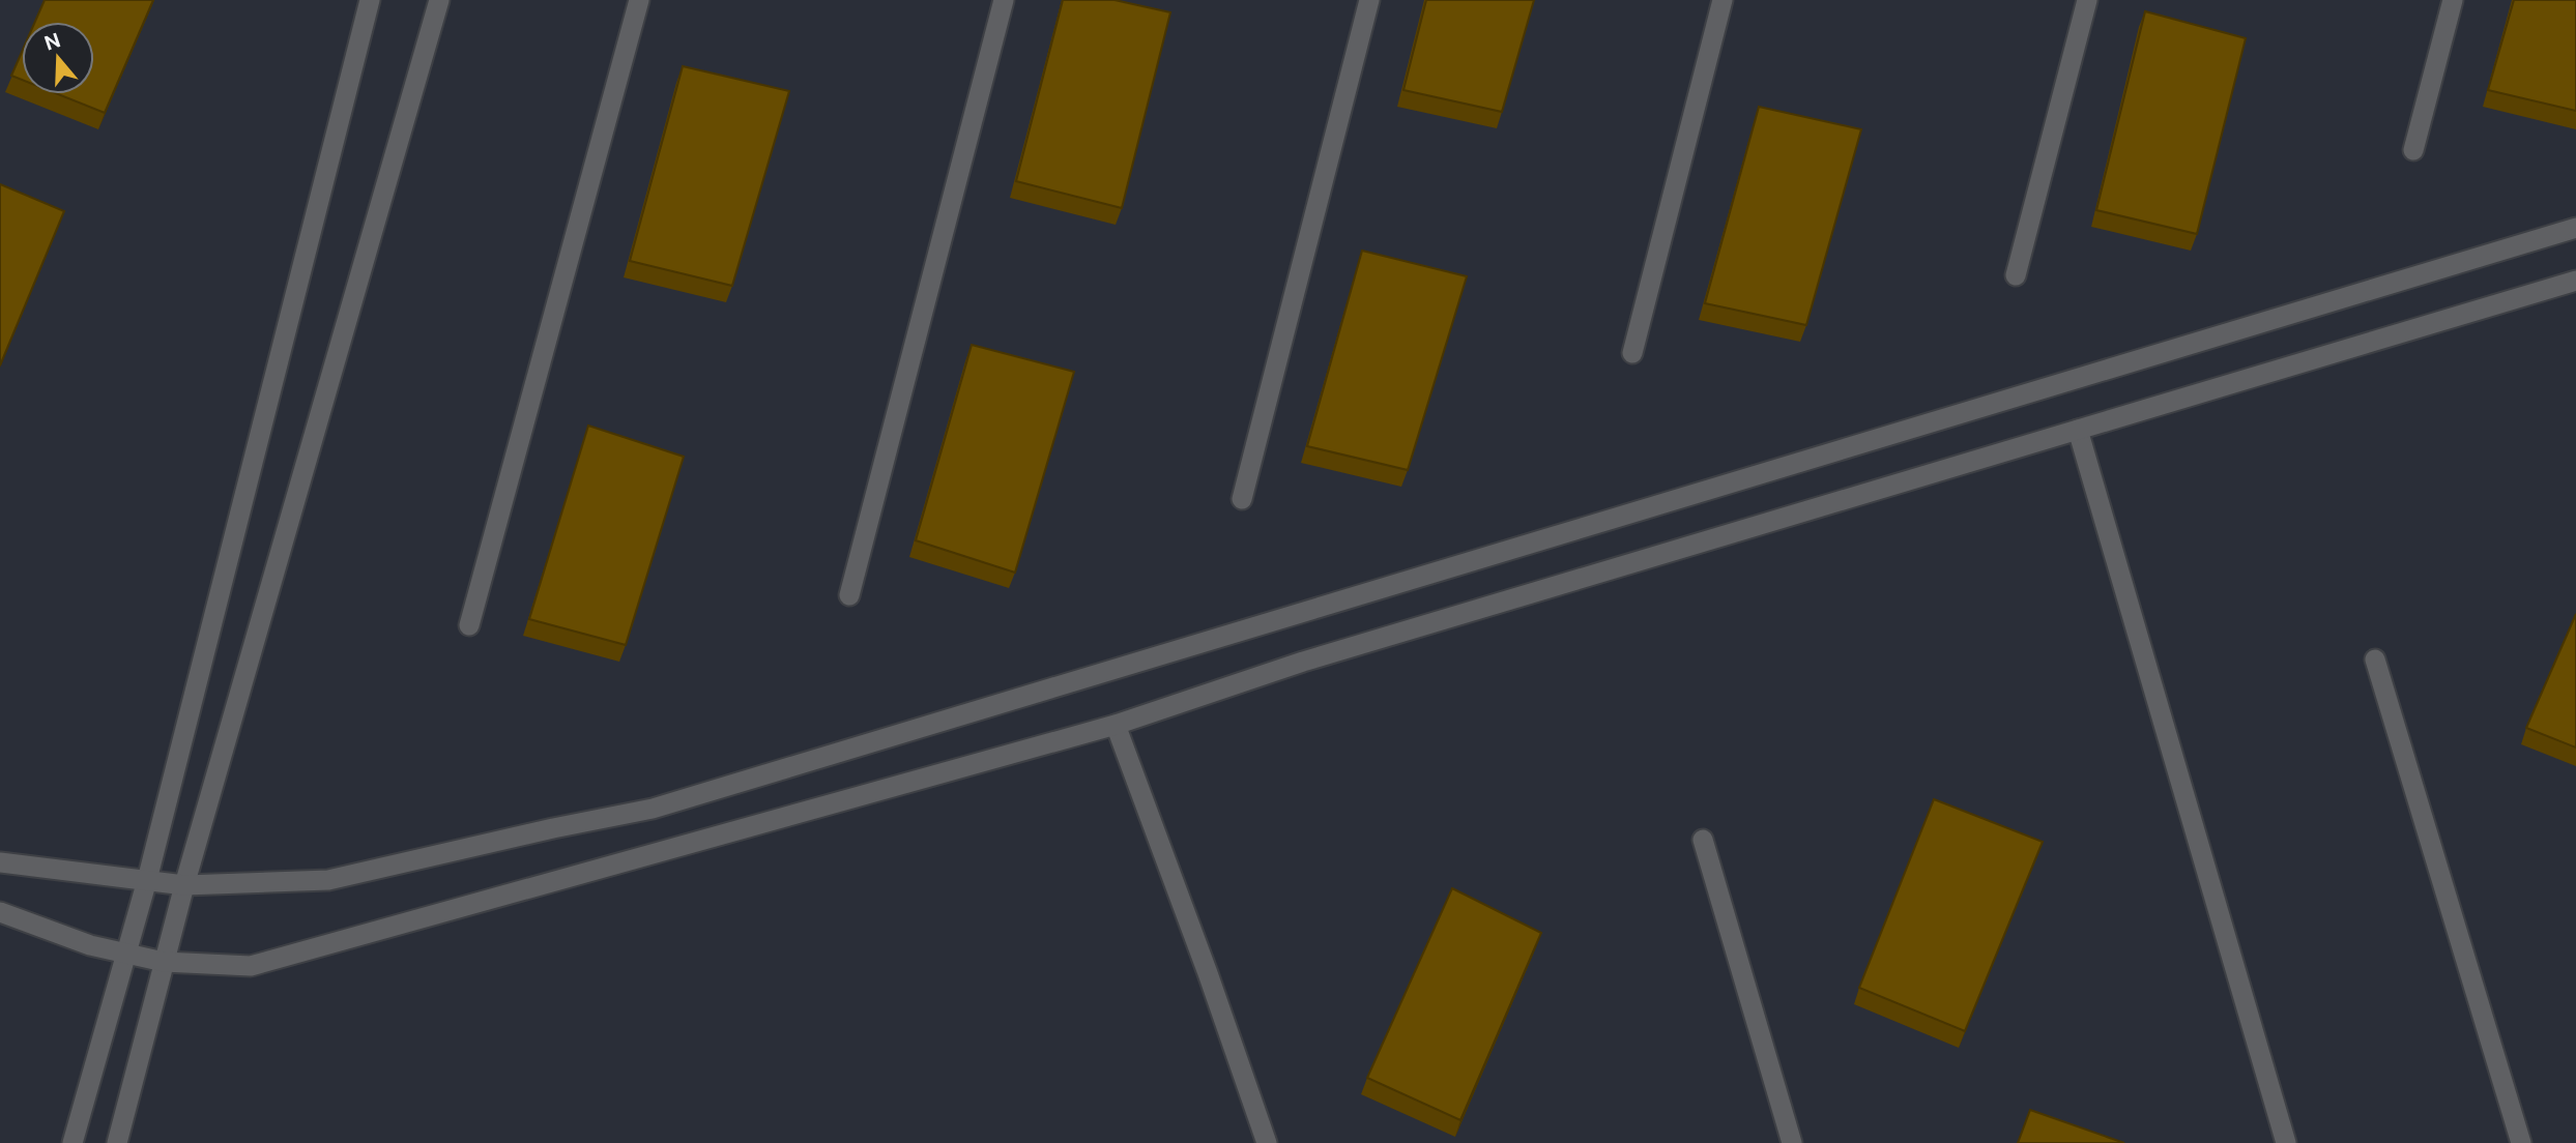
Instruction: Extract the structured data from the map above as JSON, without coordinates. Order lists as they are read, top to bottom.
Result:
{
  "north": "top"
}
